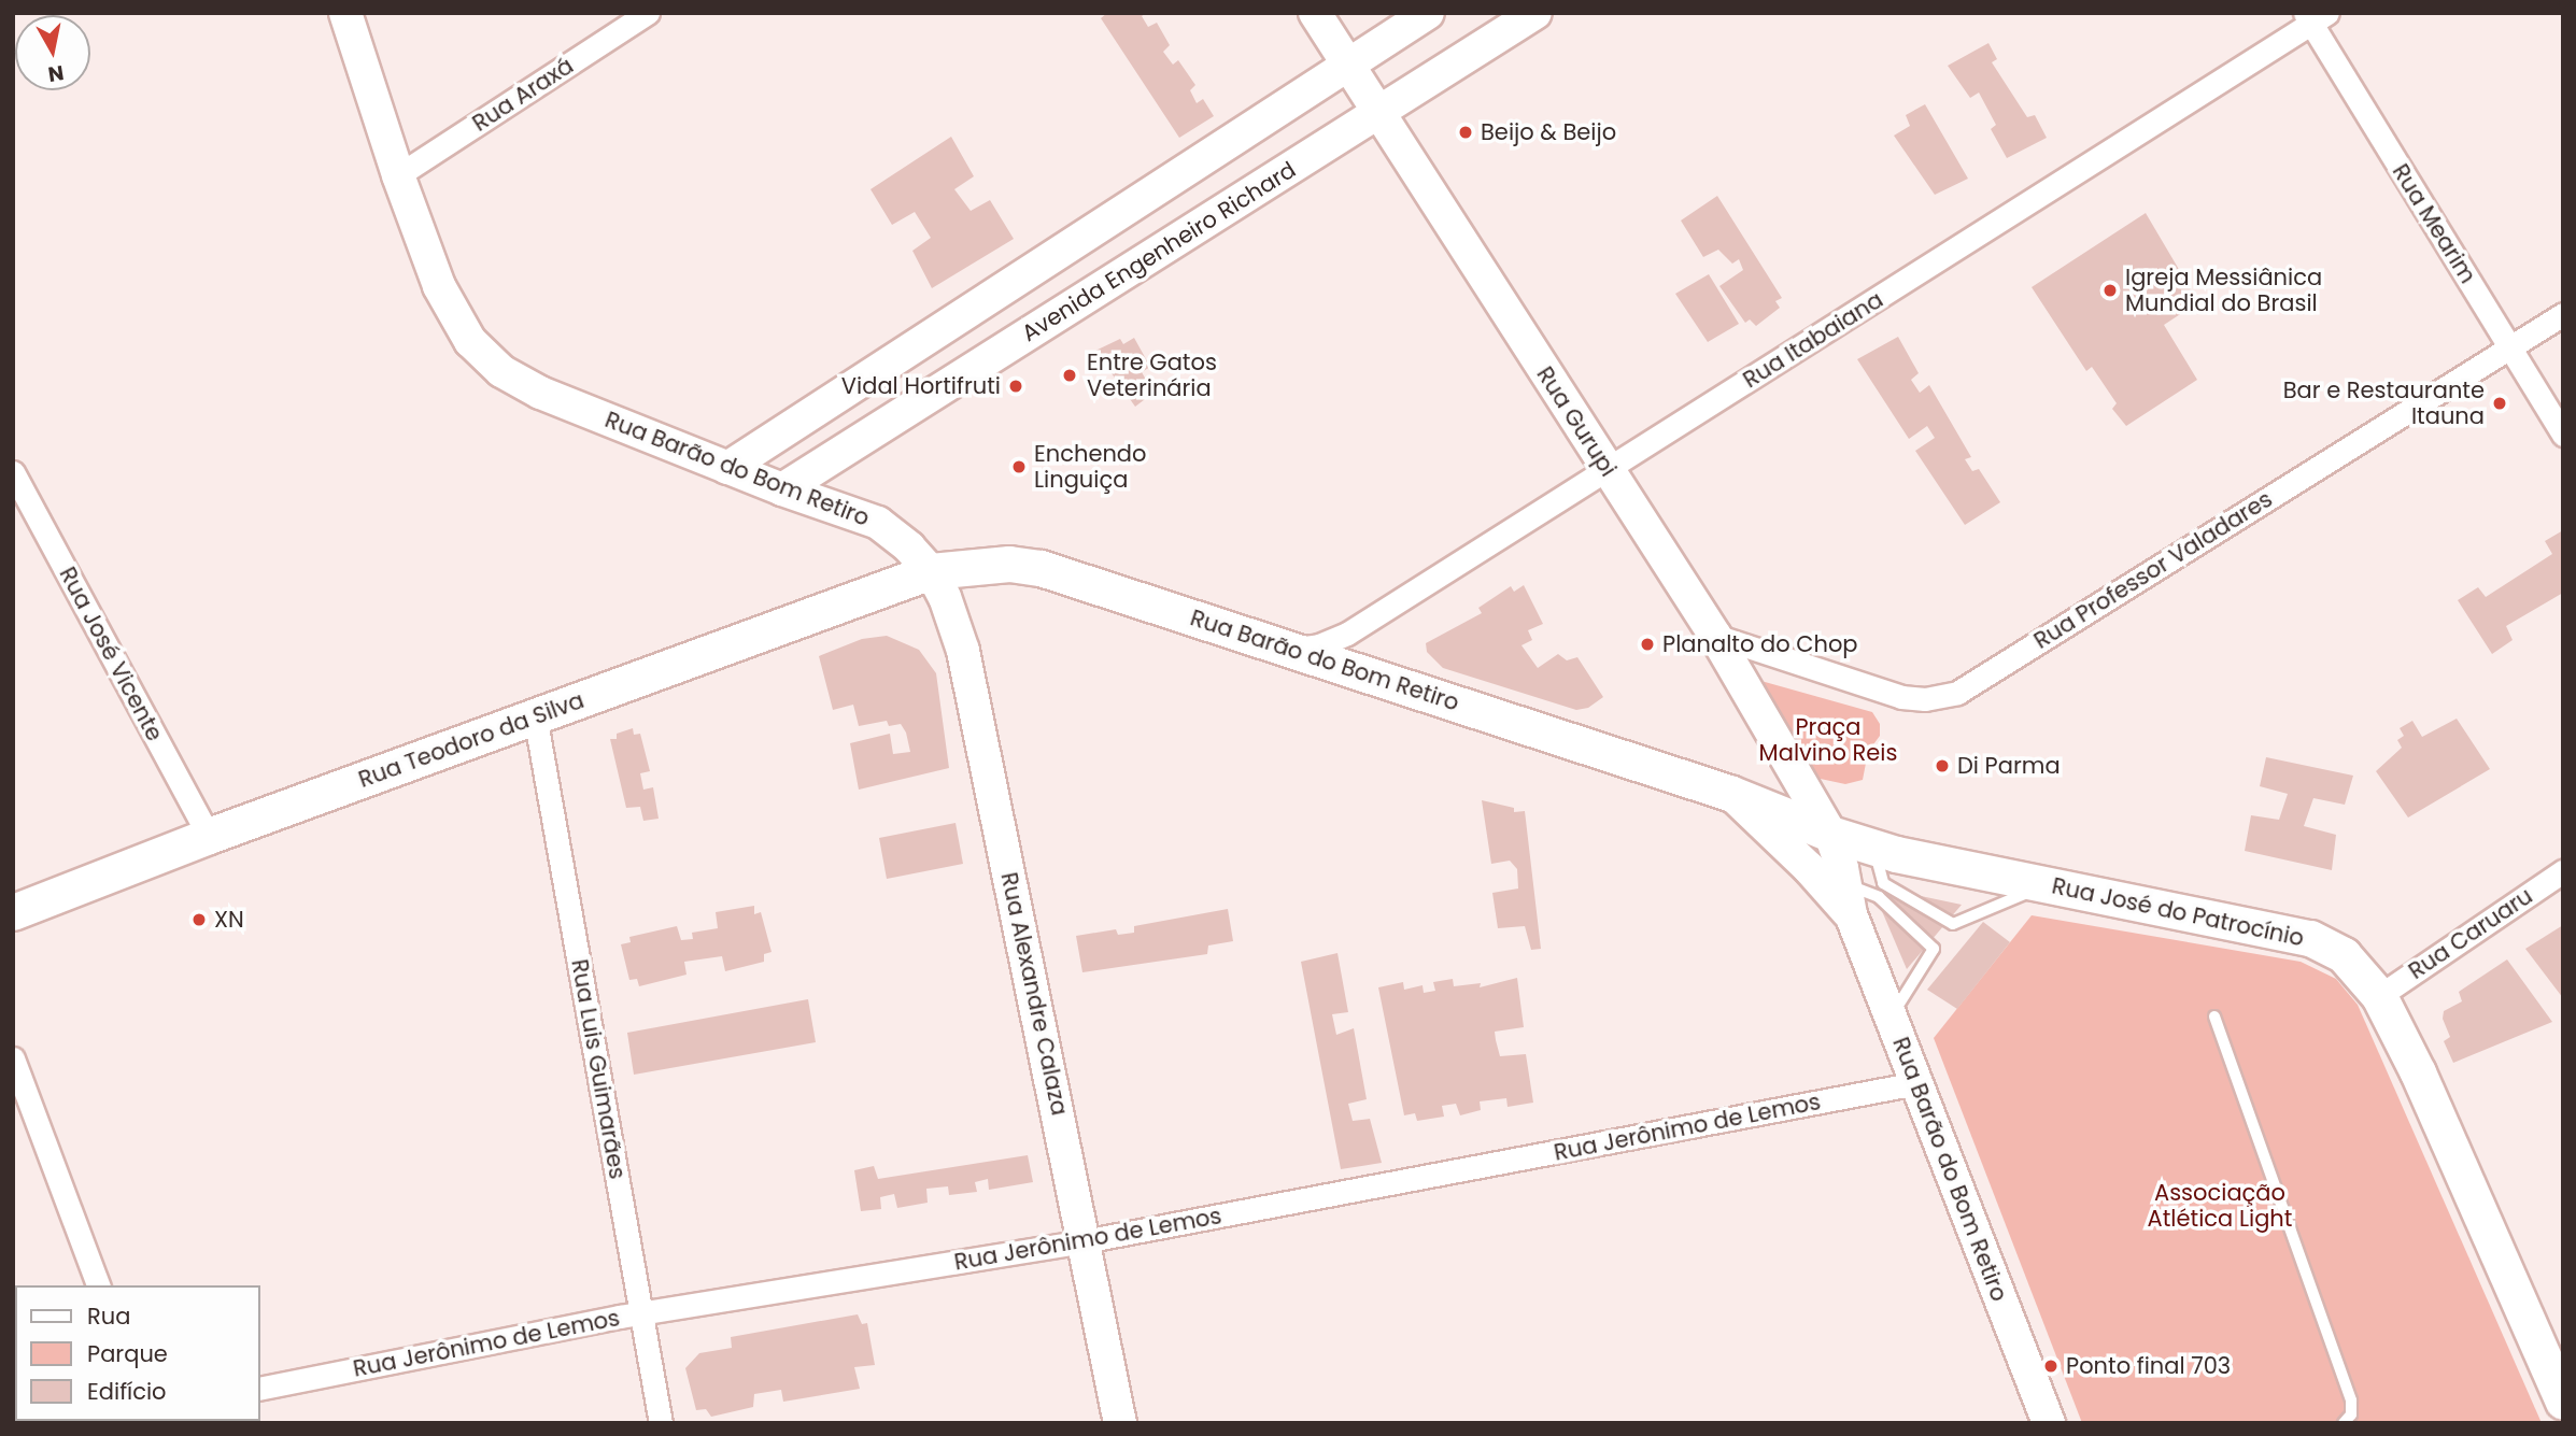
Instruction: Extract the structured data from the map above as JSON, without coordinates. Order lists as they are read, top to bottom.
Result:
{
  "streets": {
    "main road": [
      "Avenida Engenheiro Richard",
      "Rua Gurupi",
      "Rua Barão do Bom Retiro",
      "Rua Teodoro da Silva",
      "Rua José do Patrocínio",
      "Rua Alexandre Calaza"
    ],
    "street": [
      "Rua Araxá",
      "Rua Mearim",
      "Rua Itabaiana",
      "Rua Professor Valadares",
      "Rua José Vicente",
      "Rua Caruaru",
      "Rua Luis Guimarães",
      "Rua Jerônimo de Lemos"
    ]
  },
  "crossings": [
    ["Rua Araxá", "Rua Barão do Bom Retiro"],
    ["Rua Mearim", "Rua Itabaiana"],
    ["Rua Mearim", "Rua Professor Valadares"],
    ["Avenida Engenheiro Richard", "Rua Gurupi"],
    ["Avenida Engenheiro Richard", "Rua Barão do Bom Retiro"],
    ["Rua Itabaiana", "Rua Gurupi"],
    ["Rua Itabaiana", "Rua Barão do Bom Retiro"],
    ["Rua Gurupi", "Rua Barão do Bom Retiro"],
    ["Rua Gurupi", "Rua Professor Valadares"],
    ["Rua Gurupi", "Rua José do Patrocínio"],
    ["Rua Barão do Bom Retiro", "Rua Teodoro da Silva"],
    ["Rua Barão do Bom Retiro", "Rua José do Patrocínio"],
    ["Rua Barão do Bom Retiro", "Rua Alexandre Calaza"],
    ["Rua Barão do Bom Retiro", "Rua Jerônimo de Lemos"],
    ["Rua José Vicente", "Rua Teodoro da Silva"],
    ["Rua Teodoro da Silva", "Rua Alexandre Calaza"],
    ["Rua Teodoro da Silva", "Rua Luis Guimarães"],
    ["Rua José do Patrocínio", "Rua Caruaru"],
    ["Rua Alexandre Calaza", "Rua Jerônimo de Lemos"],
    ["Rua Luis Guimarães", "Rua Jerônimo de Lemos"]
  ],
  "parks": ["Praça Malvino Reis", "Associação Atlética Light"],
  "places": [
    "Beijo & Beijo",
    "Igreja Messiânica Mundial do Brasil",
    "Entre Gatos Veterinária",
    "Vidal Hortifruti",
    "Bar e Restaurante Itauna",
    "Enchendo Linguiça",
    "Planalto do Chop",
    "Di Parma",
    "XN",
    "Ponto final 703"
  ],
  "legend": ["Rua", "Parque", "Edifício"],
  "north": "bottom"
}
